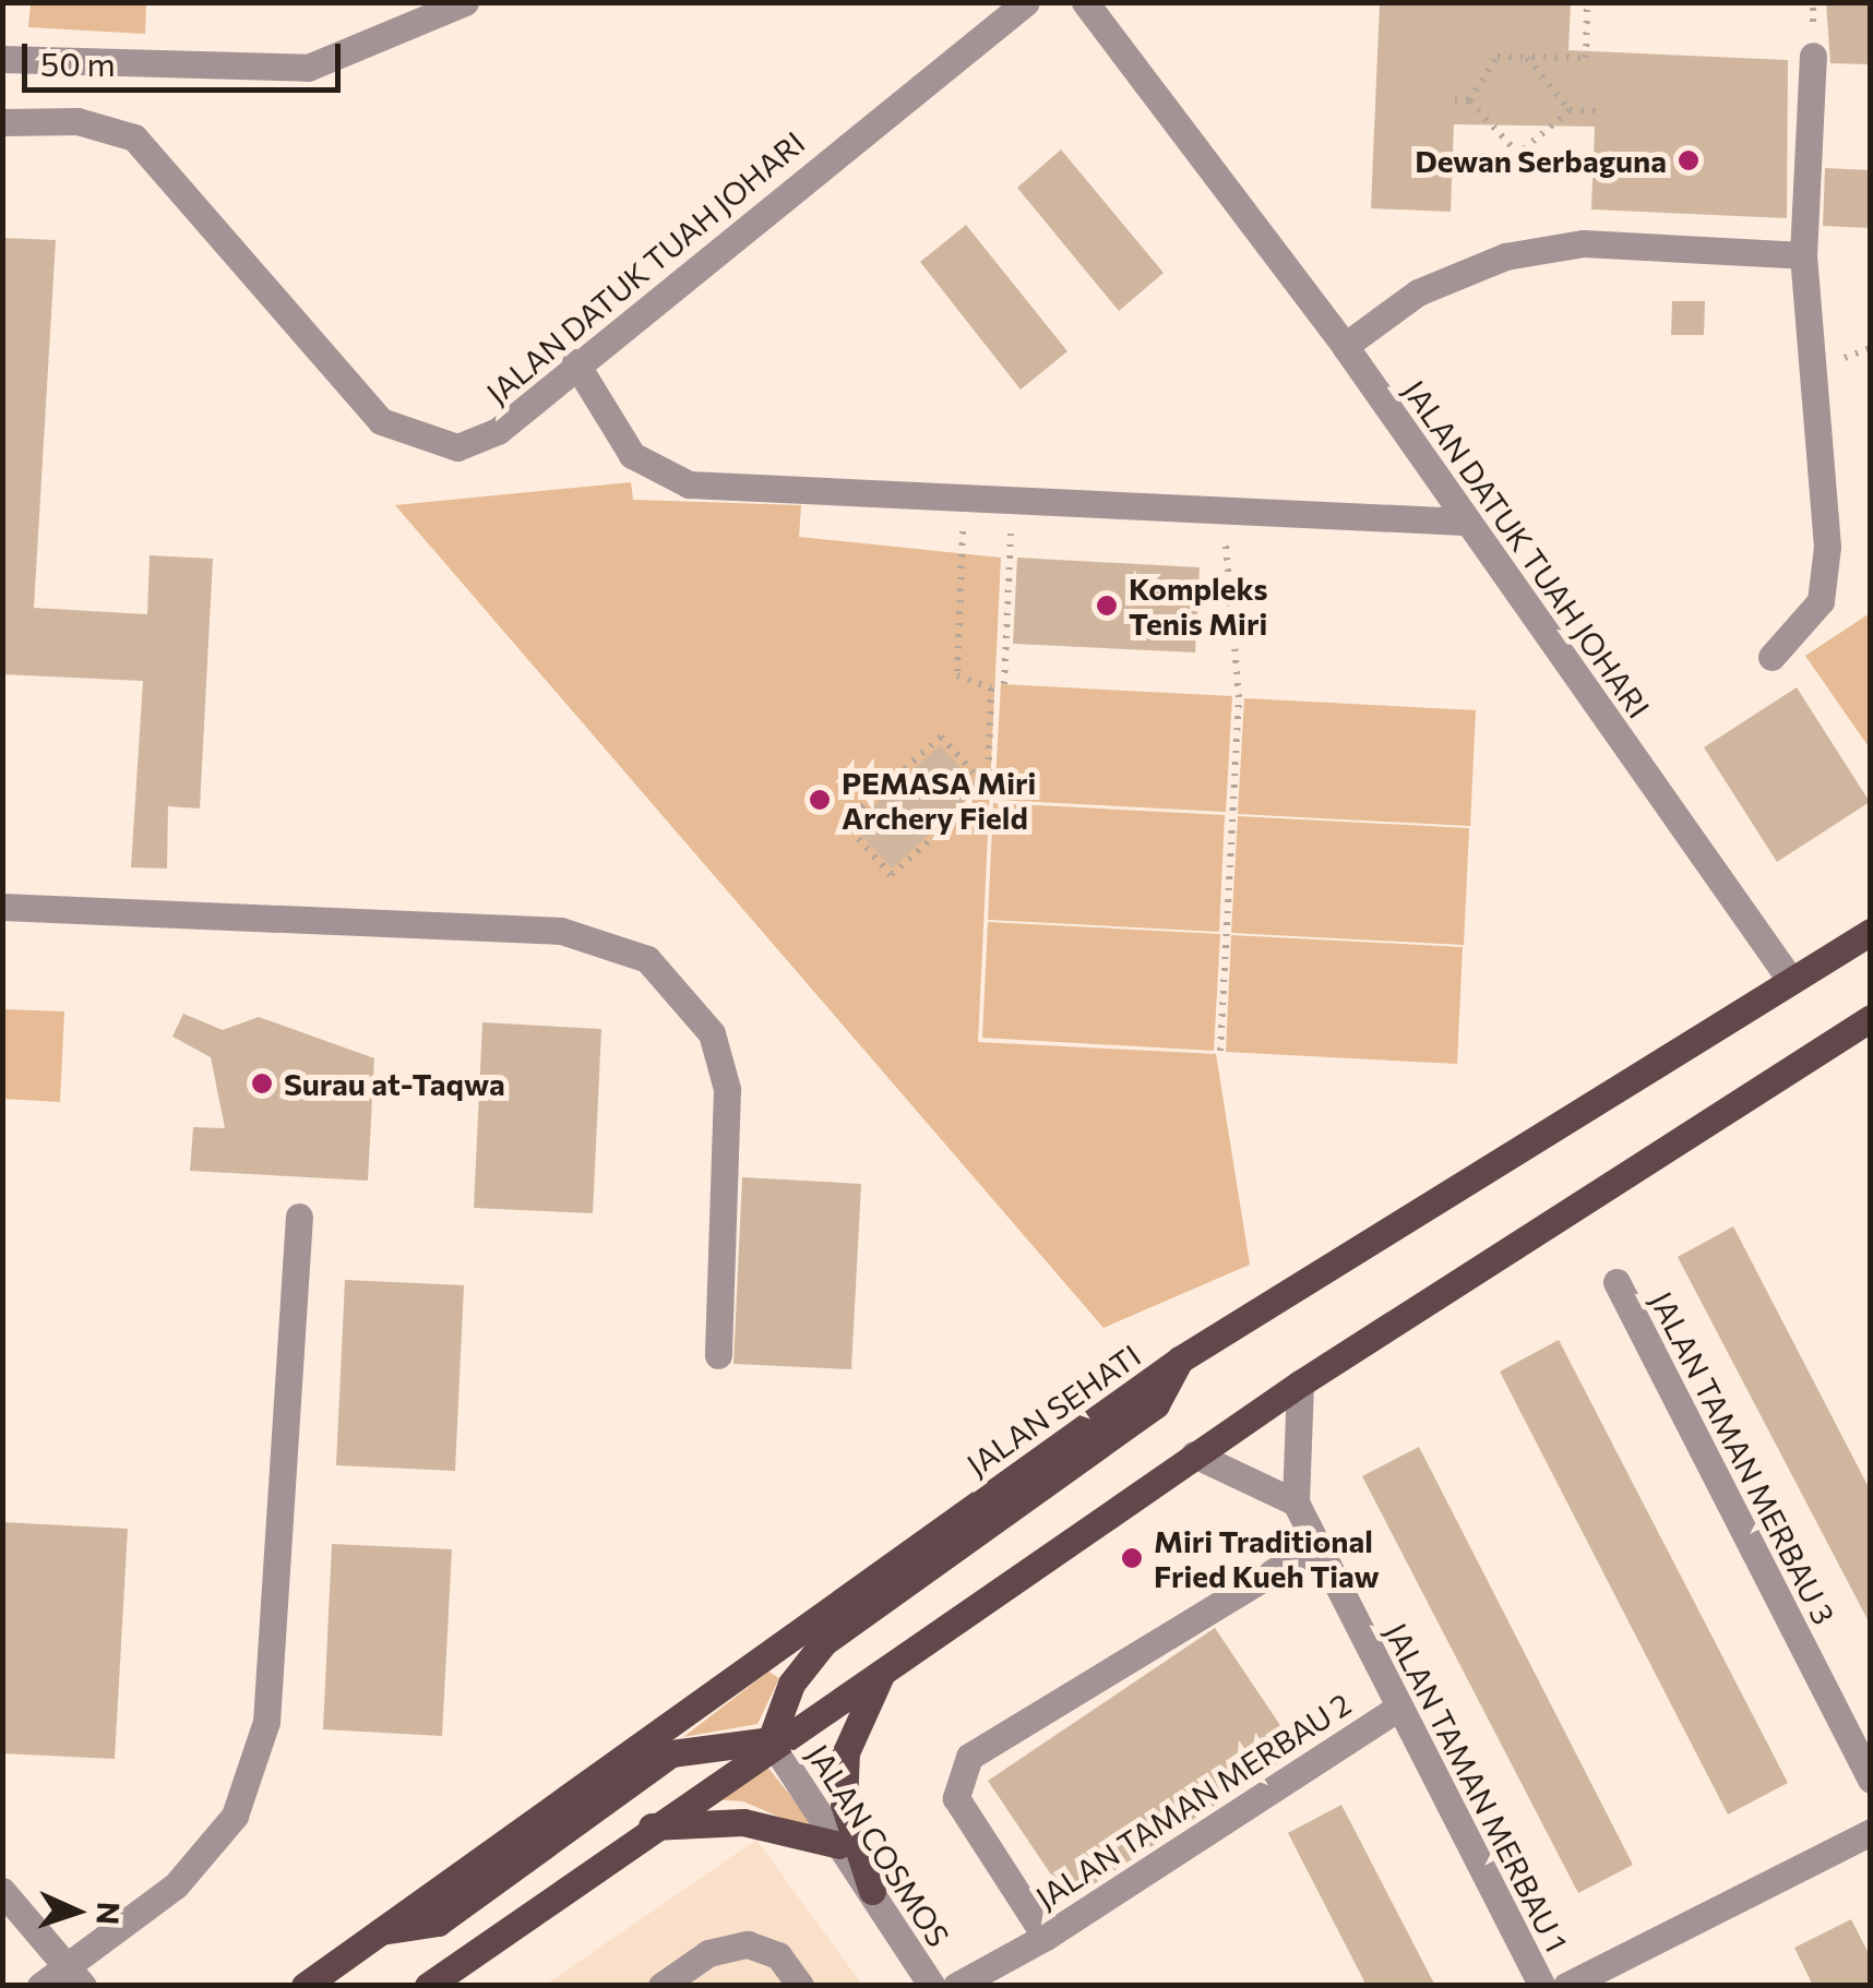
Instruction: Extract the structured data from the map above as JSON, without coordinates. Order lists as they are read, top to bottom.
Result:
{
  "streets": {
    "main road": ["JALAN SEHATI"],
    "street": [
      "JALAN DATUK TUAH JOHARI",
      "JALAN TAMAN MERBAU 3",
      "JALAN TAMAN MERBAU 1",
      "JALAN TAMAN MERBAU 2",
      "JALAN COSMOS"
    ]
  },
  "crossings": [
    ["JALAN DATUK TUAH JOHARI", "JALAN SEHATI"],
    ["JALAN TAMAN MERBAU 1", "JALAN TAMAN MERBAU 2"]
  ],
  "places": [
    "Dewan Serbaguna",
    "Kompleks Tenis Miri",
    "PEMASA Miri Archery Field",
    "Surau at-Taqwa",
    "Miri Traditional Fried Kueh Tiaw"
  ],
  "scale_bar": "50 m",
  "north": "right"
}
